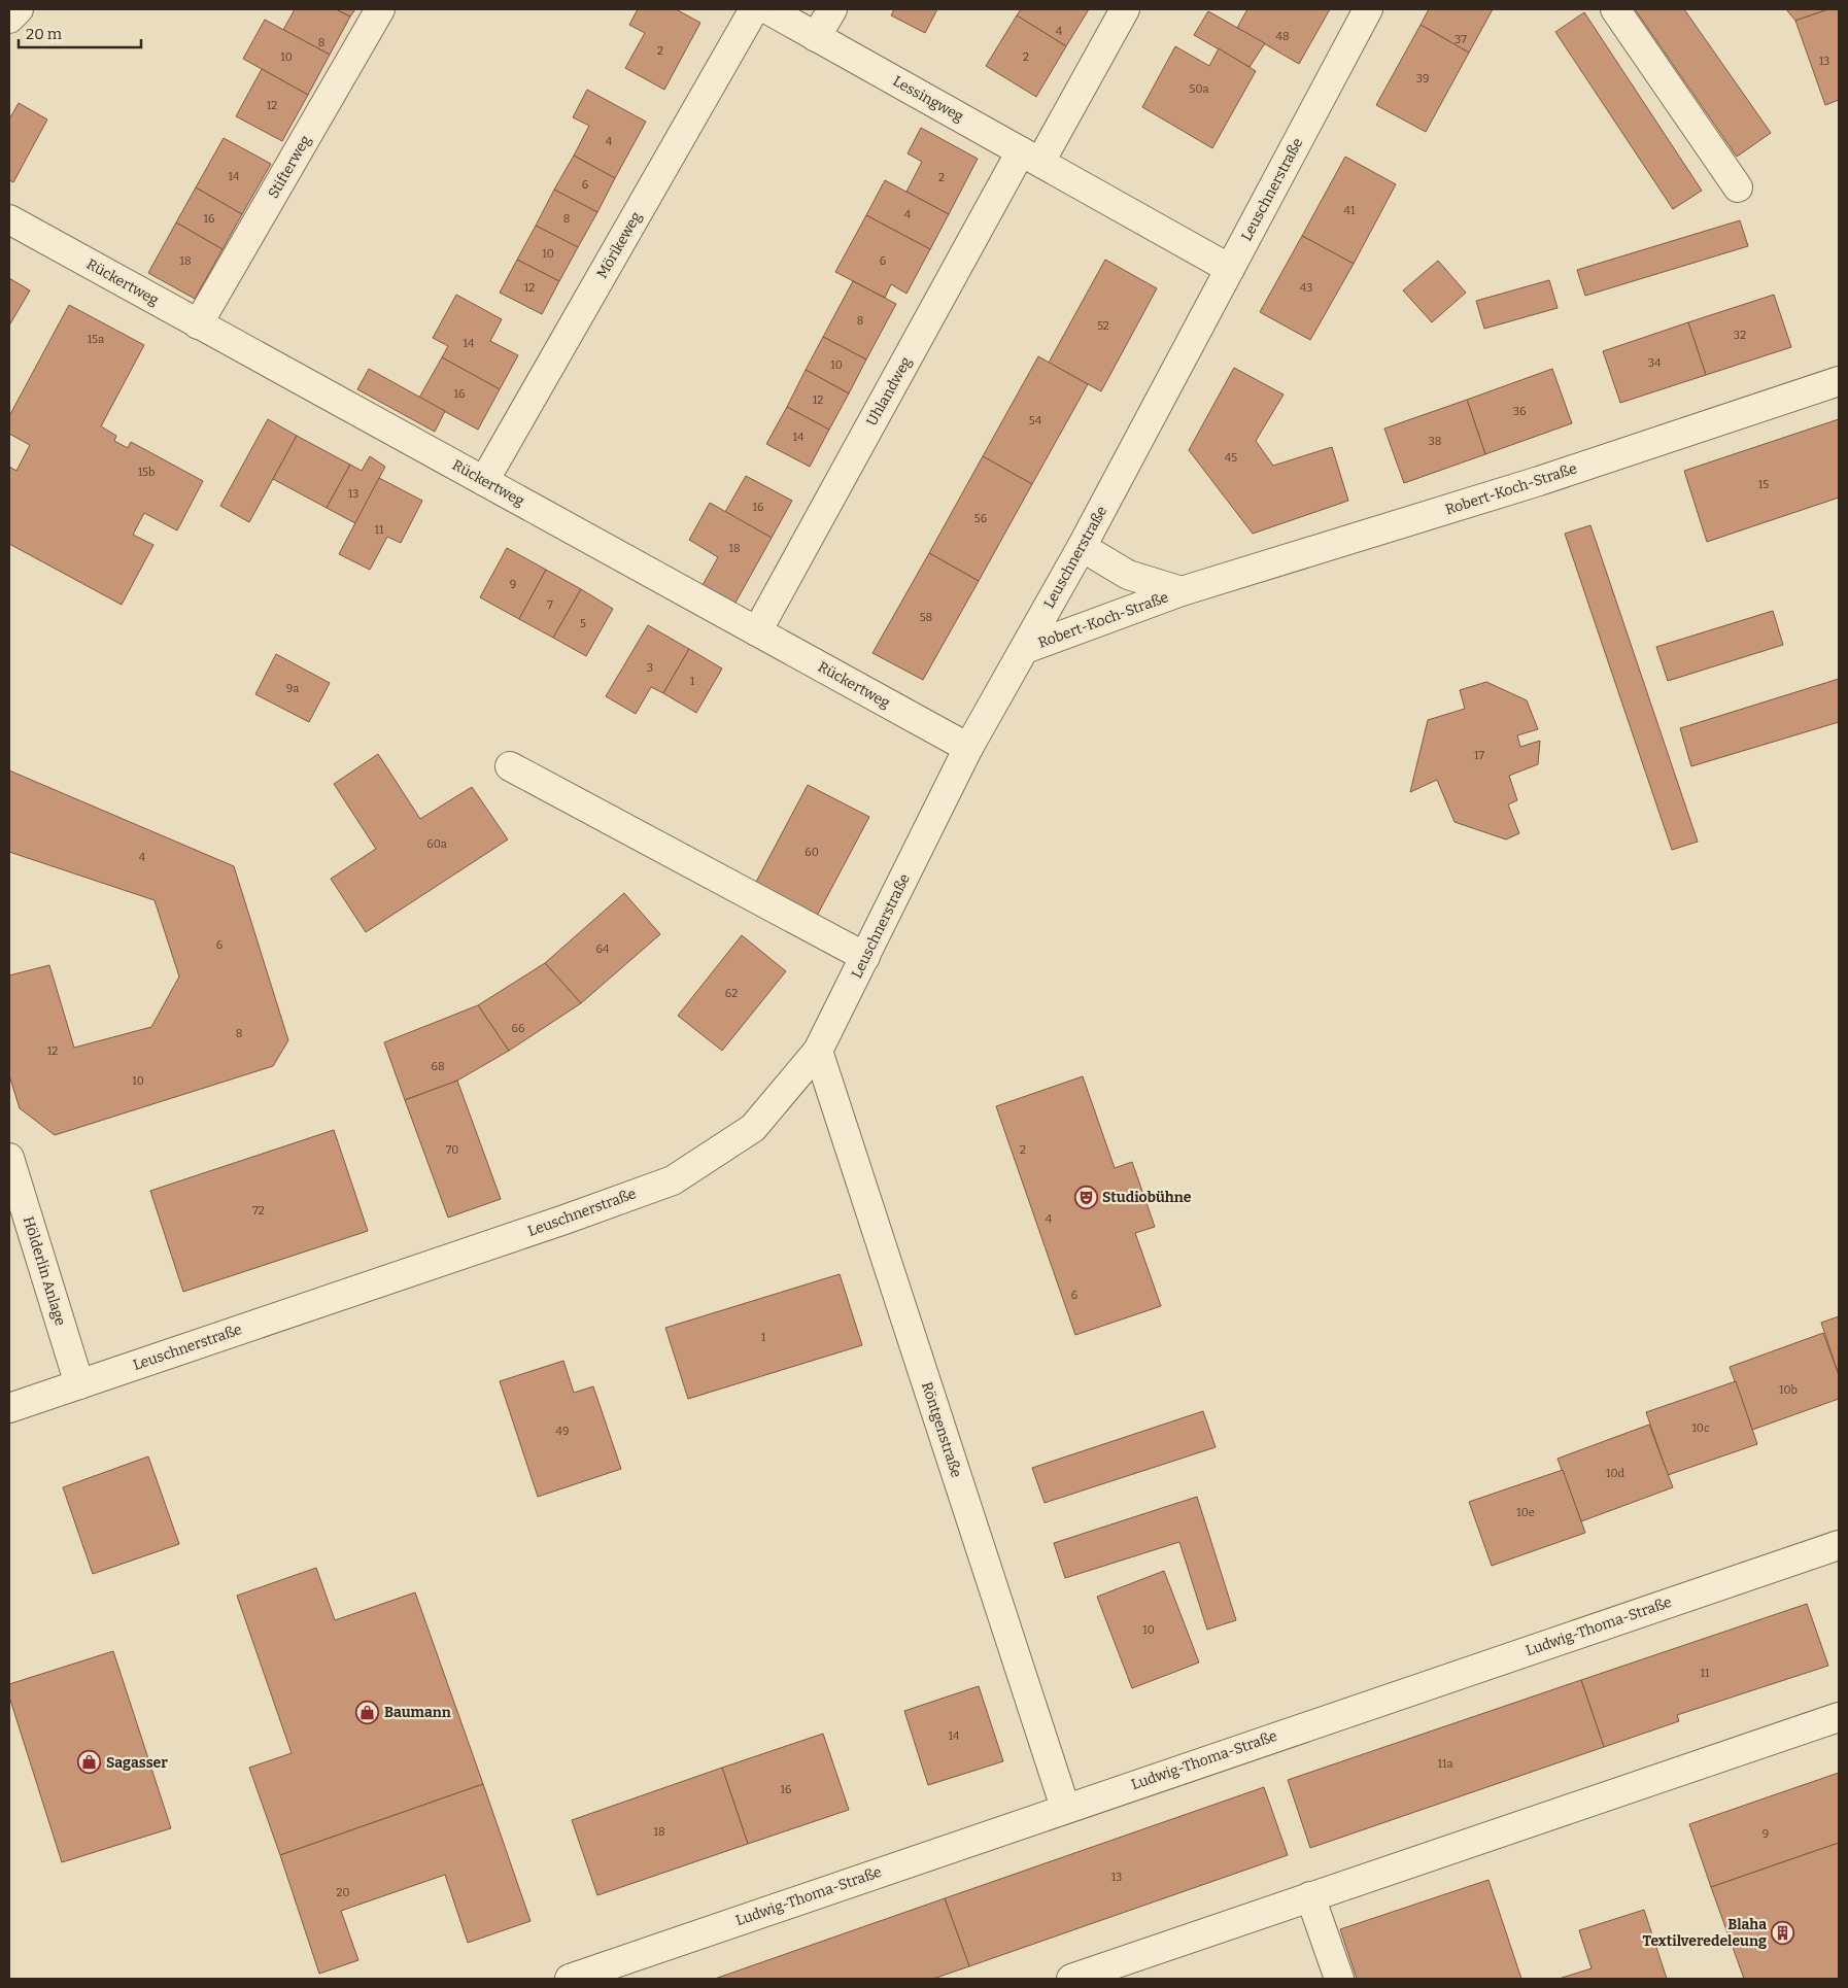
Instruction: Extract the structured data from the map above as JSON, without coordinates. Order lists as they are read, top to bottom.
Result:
{
  "streets": {
    "street": [
      "Lessingweg",
      "Stifterweg",
      "Leuschnerstraße",
      "Mörikeweg",
      "Rückertweg",
      "Uhlandweg",
      "Robert-Koch-Straße",
      "Hölderlin Anlage",
      "Röntgenstraße",
      "Ludwig-Thoma-Straße"
    ]
  },
  "crossings": [
    ["Lessingweg", "Leuschnerstraße"],
    ["Lessingweg", "Uhlandweg"],
    ["Stifterweg", "Rückertweg"],
    ["Leuschnerstraße", "Rückertweg"],
    ["Leuschnerstraße", "Robert-Koch-Straße"],
    ["Leuschnerstraße", "Hölderlin Anlage"],
    ["Leuschnerstraße", "Röntgenstraße"],
    ["Mörikeweg", "Rückertweg"],
    ["Rückertweg", "Uhlandweg"],
    ["Röntgenstraße", "Ludwig-Thoma-Straße"]
  ],
  "places": {
    "theatre": ["Studiobühne"],
    "shop": ["Baumann", "Sagasser"],
    "building": ["Blaha Textilveredeleung"]
  },
  "house_numbers": [
    "4",
    "48",
    "37",
    "8",
    "2",
    "10",
    "2",
    "13",
    "39",
    "50a",
    "12",
    "4",
    "14",
    "2",
    "6",
    "41",
    "4",
    "16",
    "8",
    "10",
    "18",
    "6",
    "12",
    "43",
    "8",
    "52",
    "32",
    "15a",
    "14",
    "34",
    "10",
    "16",
    "12",
    "36",
    "54",
    "14",
    "38",
    "45",
    "15b",
    "15",
    "13",
    "16",
    "56",
    "11",
    "18",
    "9",
    "7",
    "58",
    "5",
    "3",
    "1",
    "9a",
    "17",
    "60a",
    "60",
    "4",
    "6",
    "64",
    "62",
    "66",
    "8",
    "12",
    "68",
    "10",
    "70",
    "2",
    "72",
    "4",
    "6",
    "1",
    "10b",
    "10c",
    "49",
    "10d",
    "10e",
    "10",
    "11",
    "14",
    "11a",
    "16",
    "18",
    "9",
    "13",
    "20"
  ],
  "scale_bar": "20 m"
}
